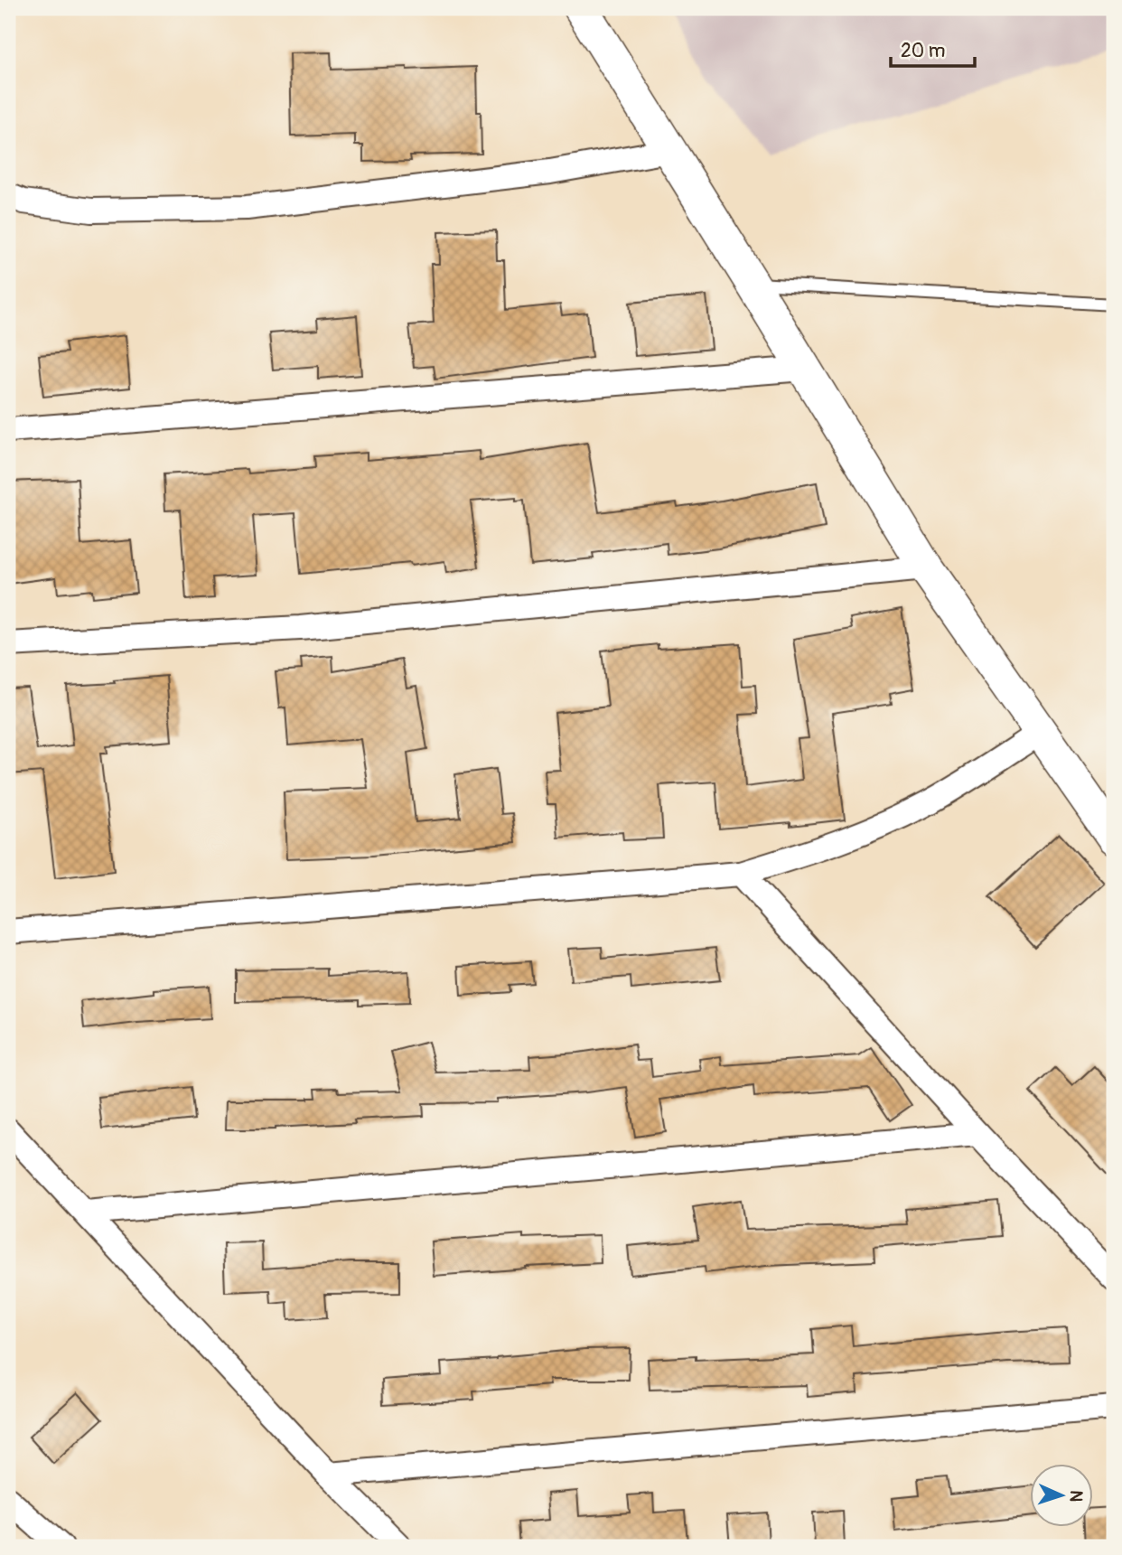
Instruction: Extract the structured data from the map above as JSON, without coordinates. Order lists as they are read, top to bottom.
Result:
{
  "scale_bar": "20 m",
  "north": "right"
}
